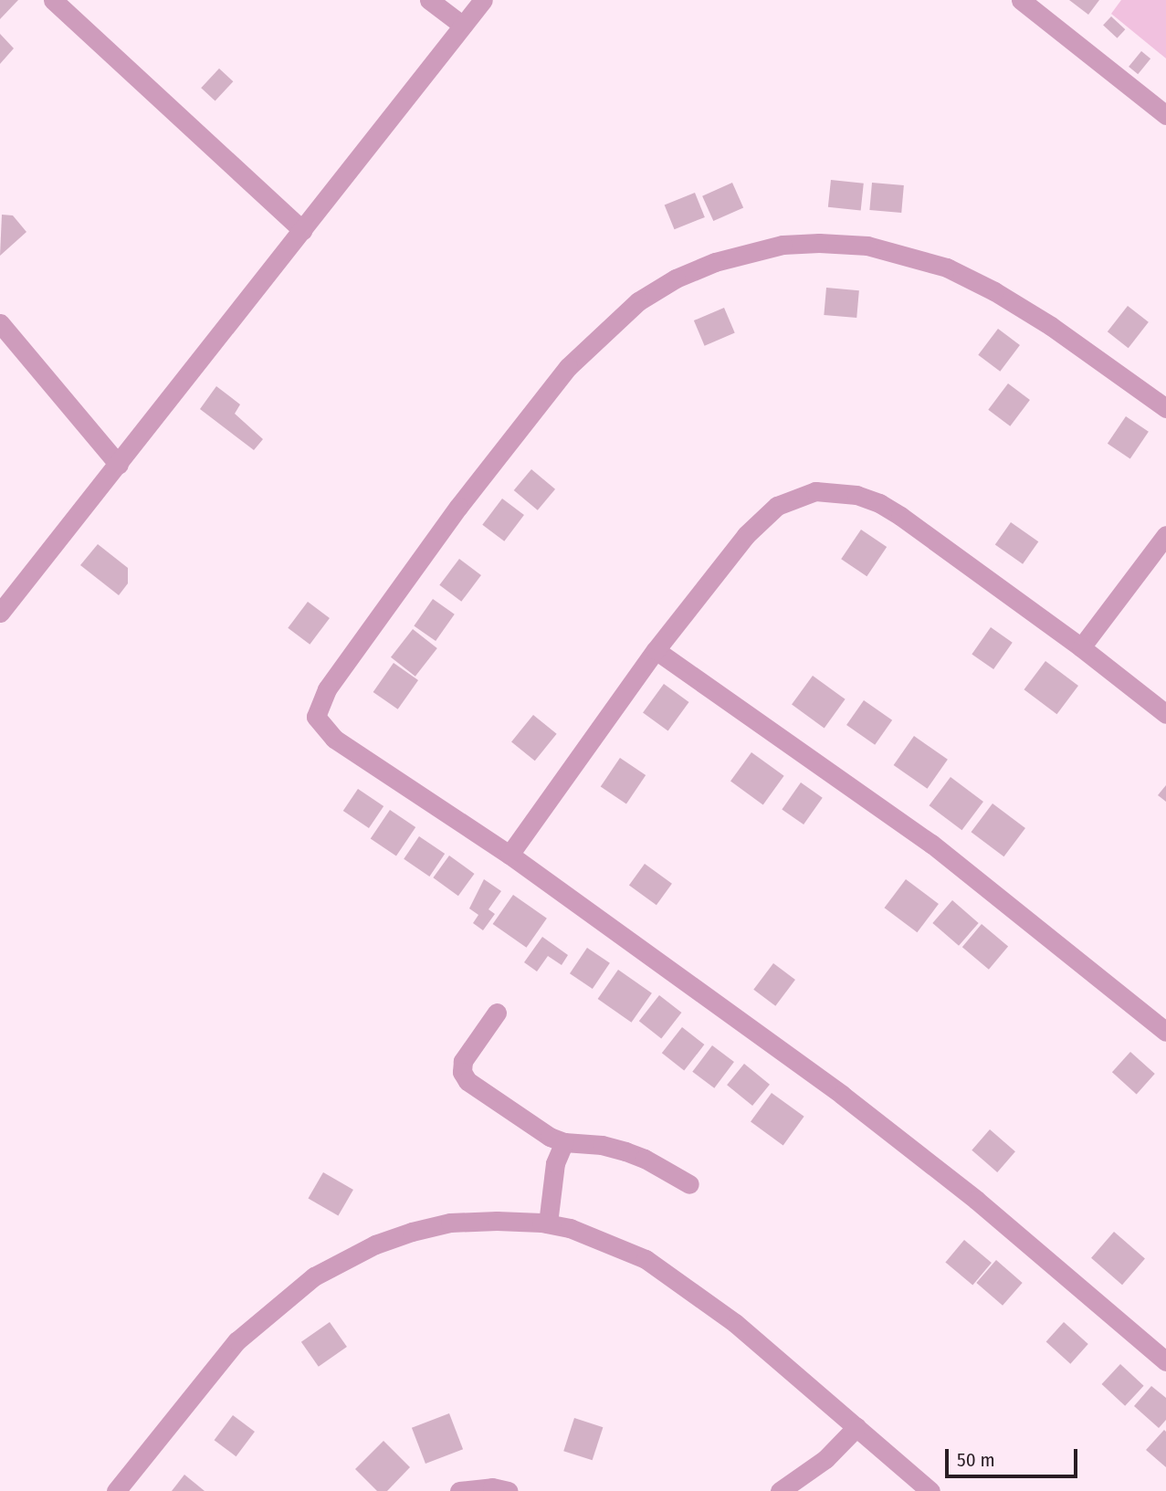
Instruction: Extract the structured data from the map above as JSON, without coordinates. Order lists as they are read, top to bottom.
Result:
{
  "scale_bar": "50 m"
}
